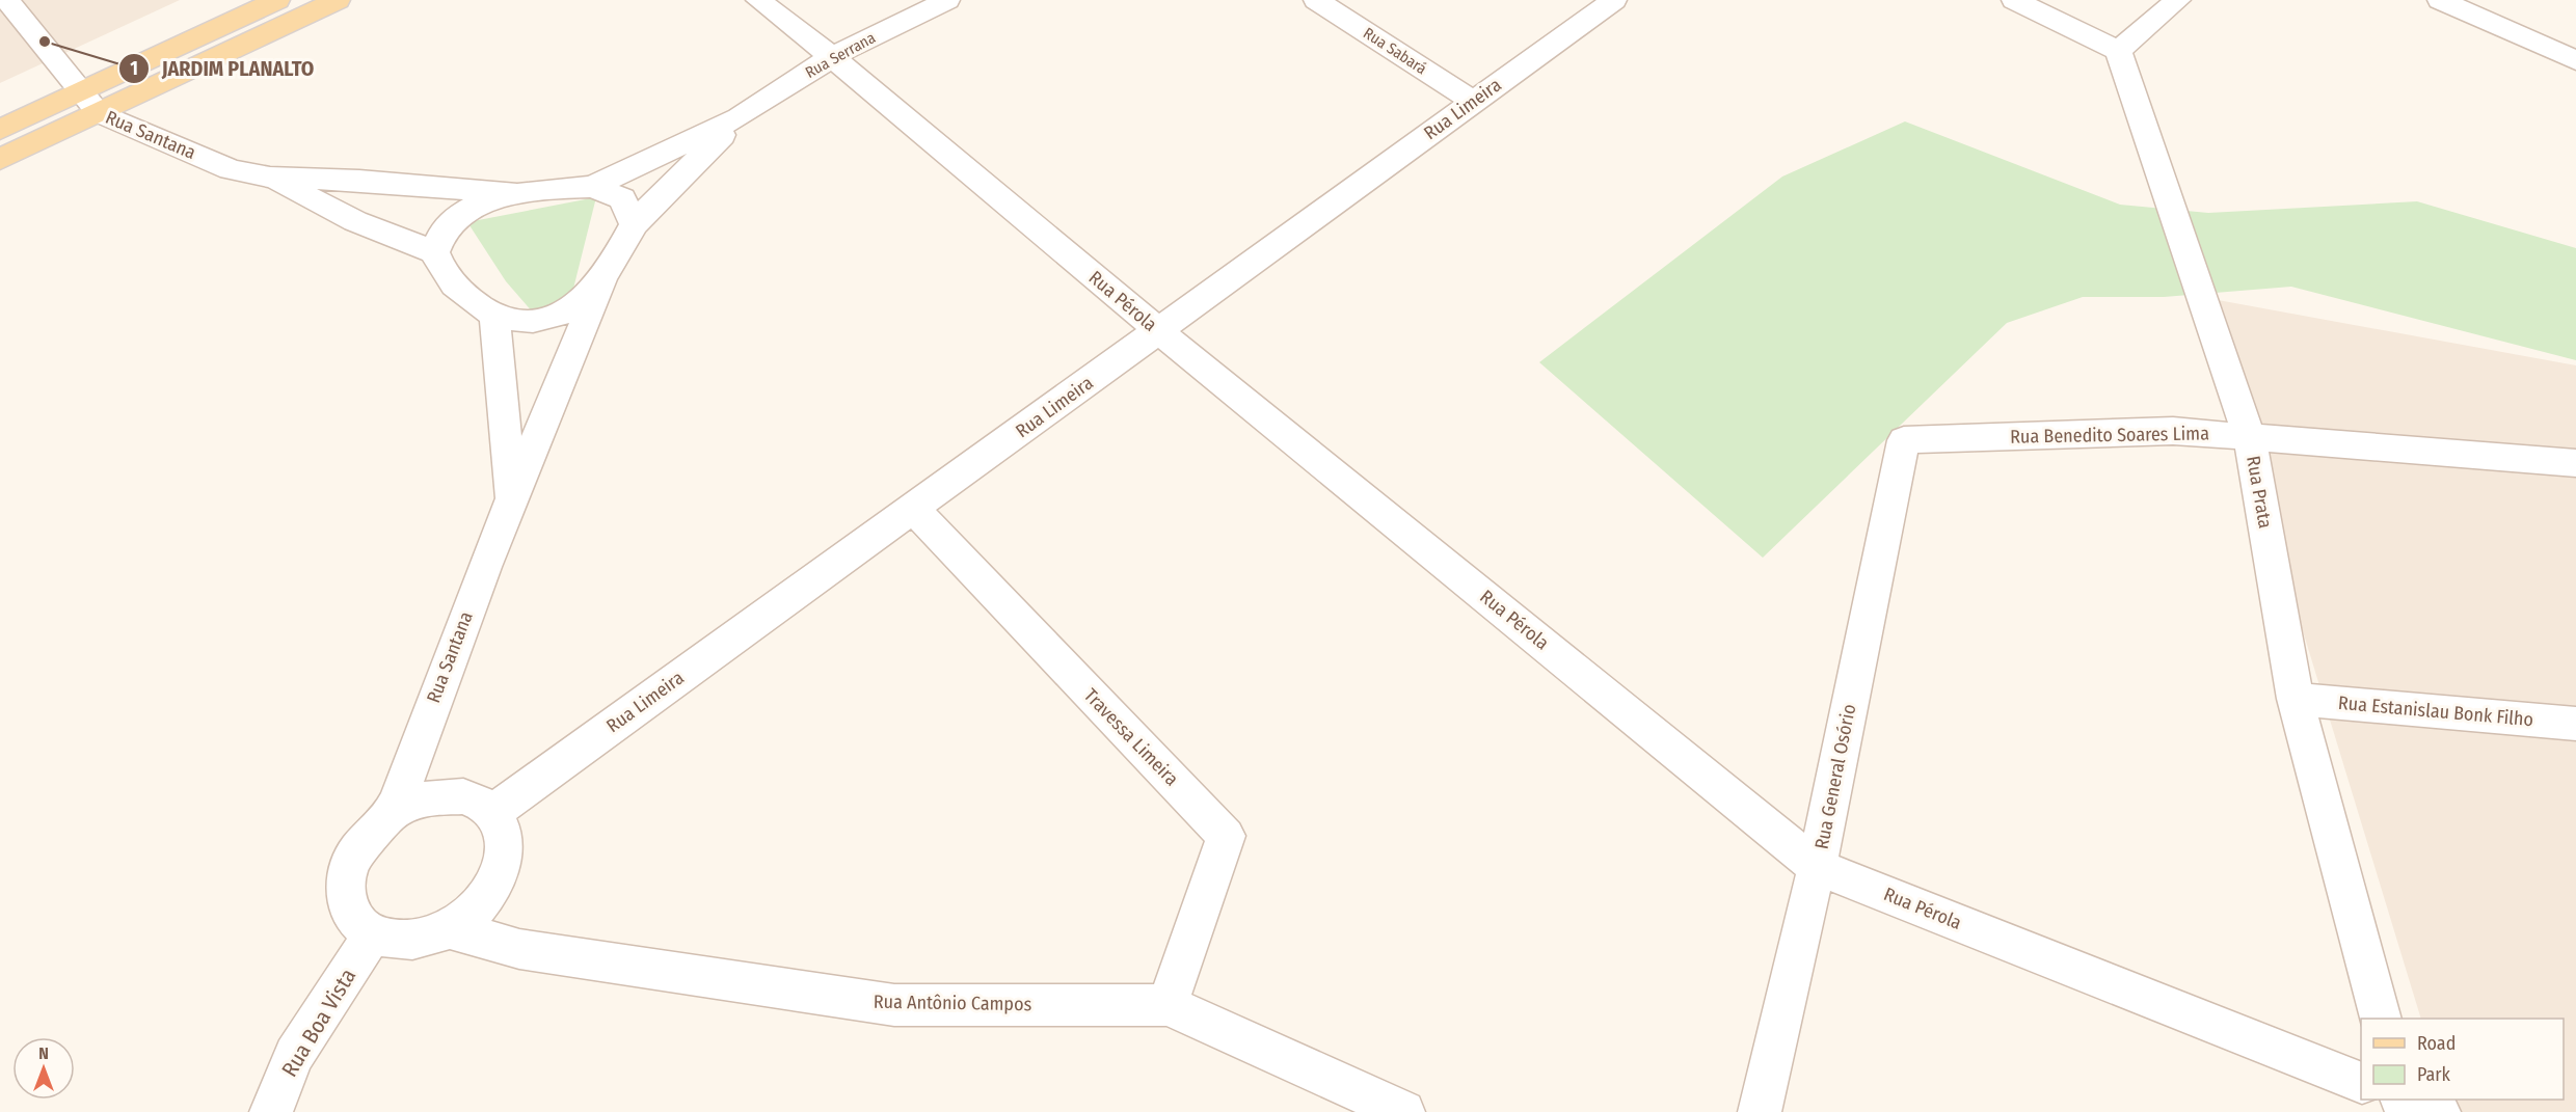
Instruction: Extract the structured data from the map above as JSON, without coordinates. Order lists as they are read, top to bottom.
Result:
{
  "streets": {
    "street": [
      "Rua Sabará",
      "Rua Serrana",
      "Rua Limeira",
      "Rua Santana",
      "Rua Pérola",
      "Rua Benedito Soares Lima",
      "Rua Prata",
      "Rua Estanislau Bonk Filho",
      "Travessa Limeira",
      "Rua General Osório",
      "Rua Antônio Campos",
      "Rua Boa Vista"
    ]
  },
  "crossings": [
    ["Rua Sabará", "Rua Limeira"],
    ["Rua Serrana", "Rua Santana"],
    ["Rua Serrana", "Rua Pérola"],
    ["Rua Limeira", "Rua Santana"],
    ["Rua Limeira", "Rua Pérola"],
    ["Rua Limeira", "Travessa Limeira"],
    ["Rua Limeira", "Rua Antônio Campos"],
    ["Rua Limeira", "Rua Boa Vista"],
    ["Rua Santana", "Rua Antônio Campos"],
    ["Rua Santana", "Rua Boa Vista"],
    ["Rua Pérola", "Rua General Osório"],
    ["Rua Benedito Soares Lima", "Rua Prata"],
    ["Rua Benedito Soares Lima", "Rua General Osório"],
    ["Rua Prata", "Rua Estanislau Bonk Filho"],
    ["Travessa Limeira", "Rua Antônio Campos"],
    ["Rua Antônio Campos", "Rua Boa Vista"]
  ],
  "places": ["JARDIM PLANALTO"],
  "legend": ["Road", "Park"],
  "north": "top"
}
